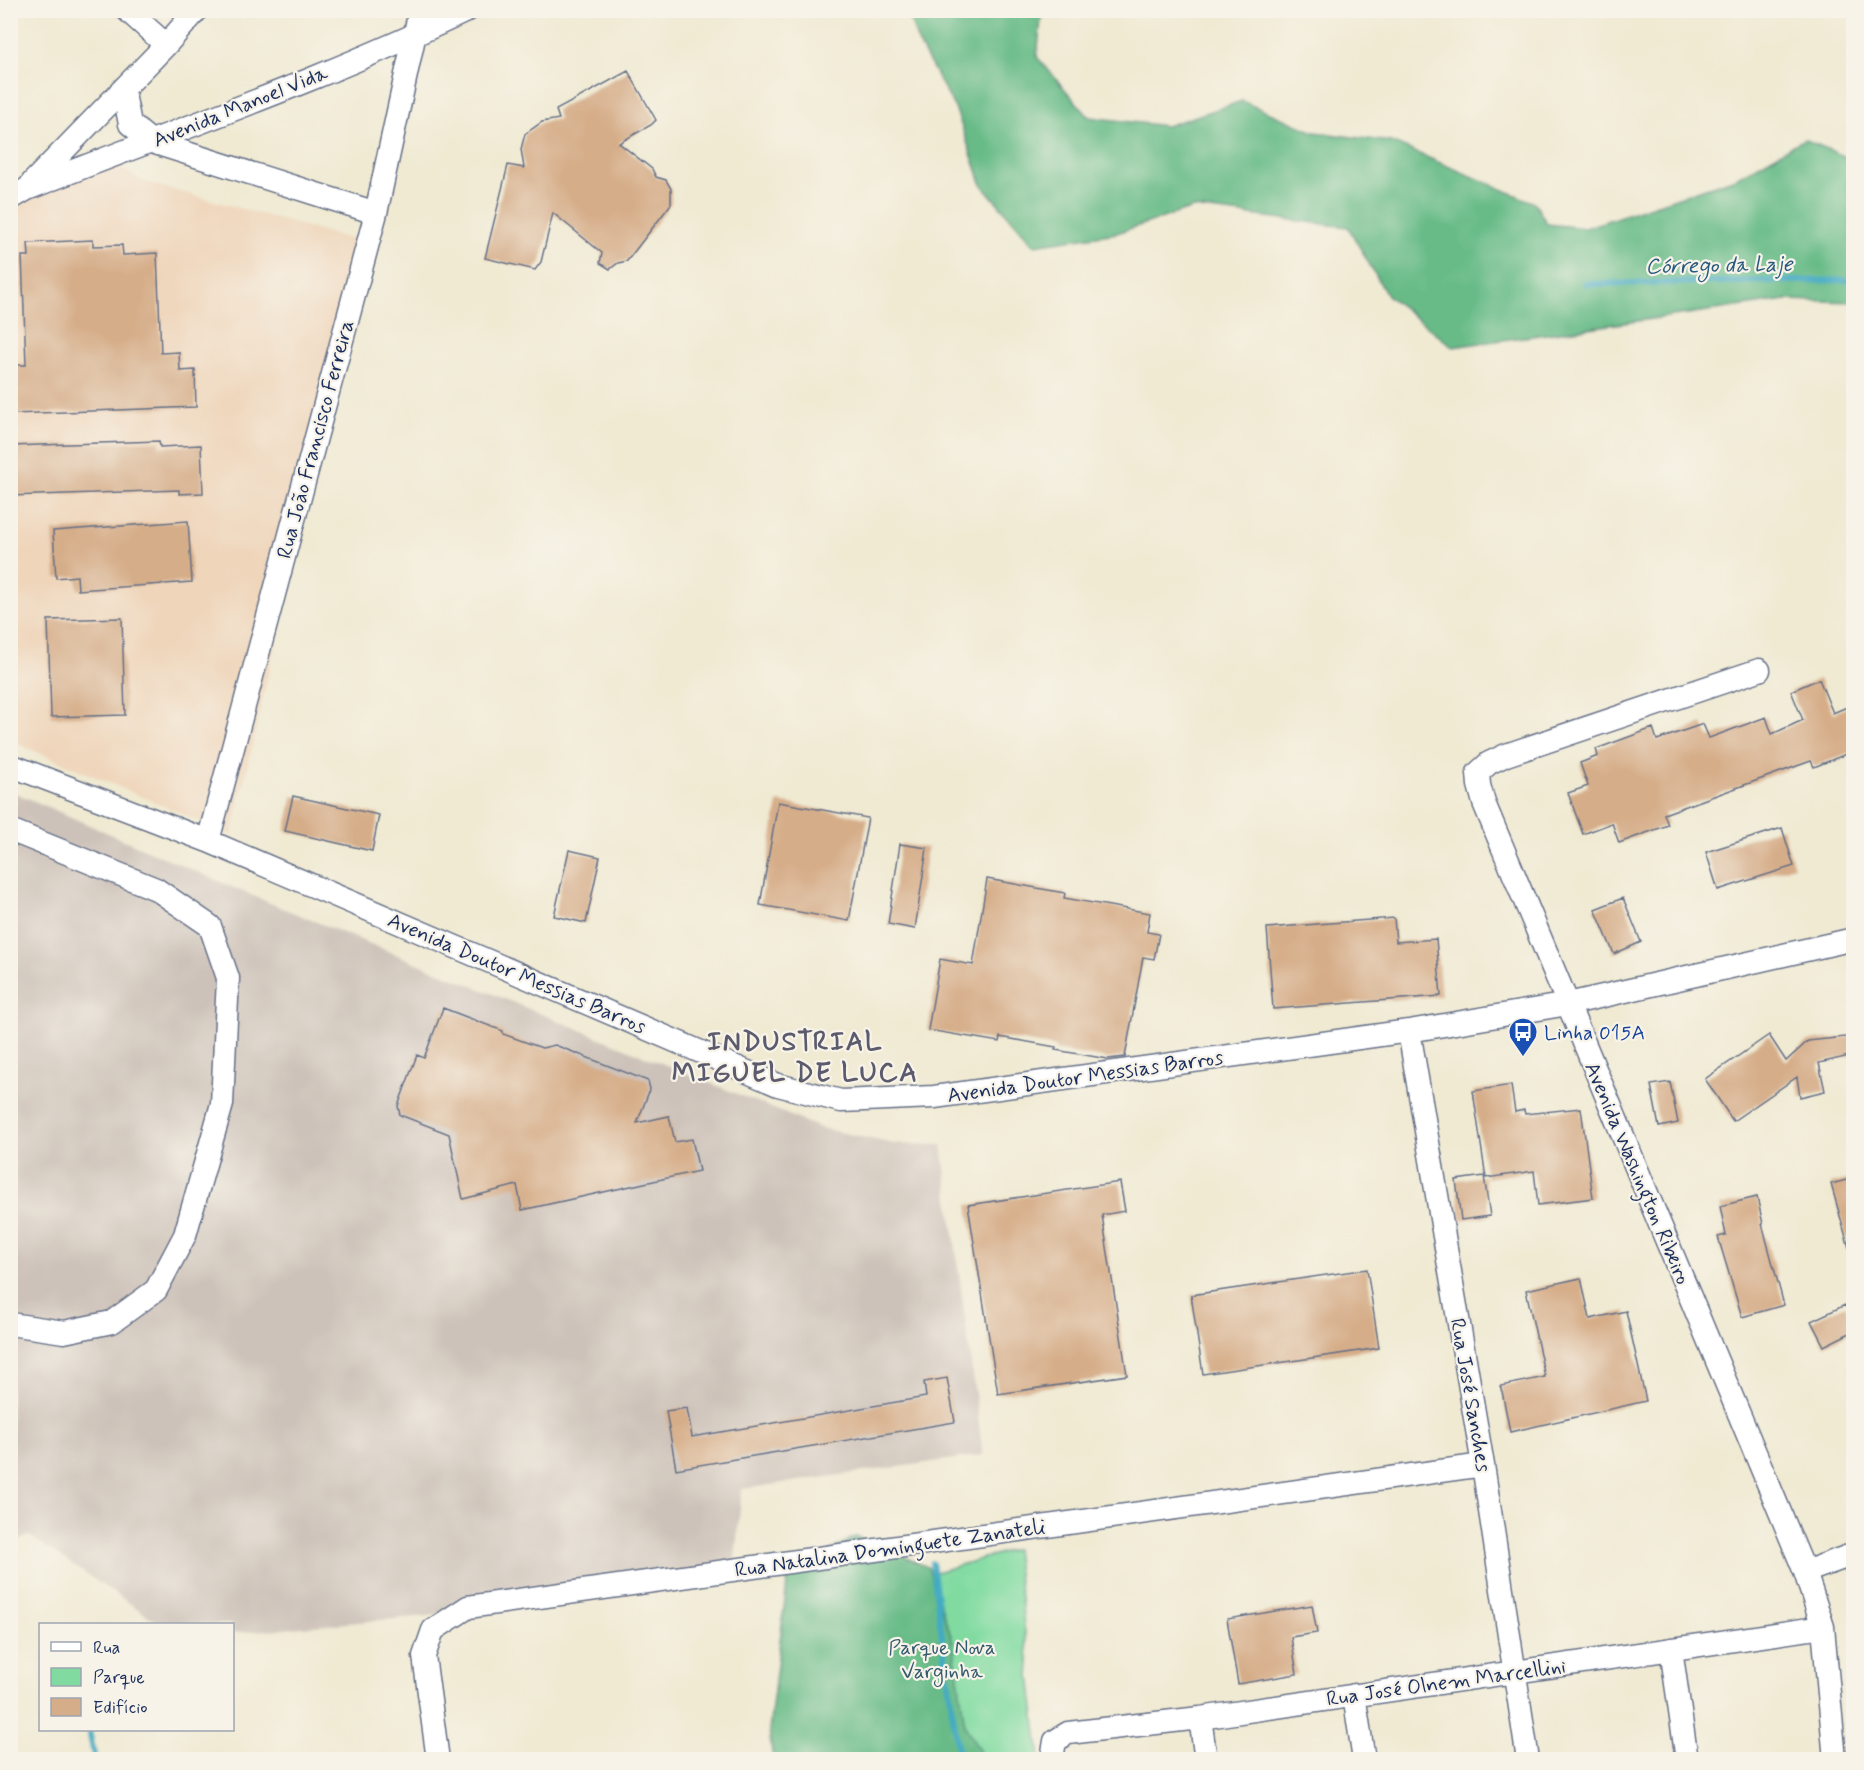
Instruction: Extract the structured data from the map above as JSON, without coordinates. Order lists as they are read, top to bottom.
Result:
{
  "streets": {
    "street": [
      "Avenida Manoel Vida",
      "Rua João Francisco Ferreira",
      "Avenida Doutor Messias Barros",
      "Avenida Washington Ribeiro",
      "Rua José Sanches",
      "Rua Natalina Dominguete Zanateli",
      "Rua José Olnem Marcellini"
    ]
  },
  "crossings": [
    ["Avenida Manoel Vida", "Rua João Francisco Ferreira"],
    ["Rua João Francisco Ferreira", "Avenida Doutor Messias Barros"],
    ["Avenida Doutor Messias Barros", "Avenida Washington Ribeiro"],
    ["Avenida Doutor Messias Barros", "Rua José Sanches"],
    ["Avenida Washington Ribeiro", "Rua José Olnem Marcellini"],
    ["Rua José Sanches", "Rua Natalina Dominguete Zanateli"],
    ["Rua José Sanches", "Rua José Olnem Marcellini"]
  ],
  "districts": ["INDUSTRIAL MIGUEL DE LUCA"],
  "water": ["Córrego da Laje"],
  "parks": ["Parque Nova Varginha"],
  "places": {
    "bus stop": ["Linha 015A"]
  },
  "legend": ["Rua", "Parque", "Edifício"]
}
